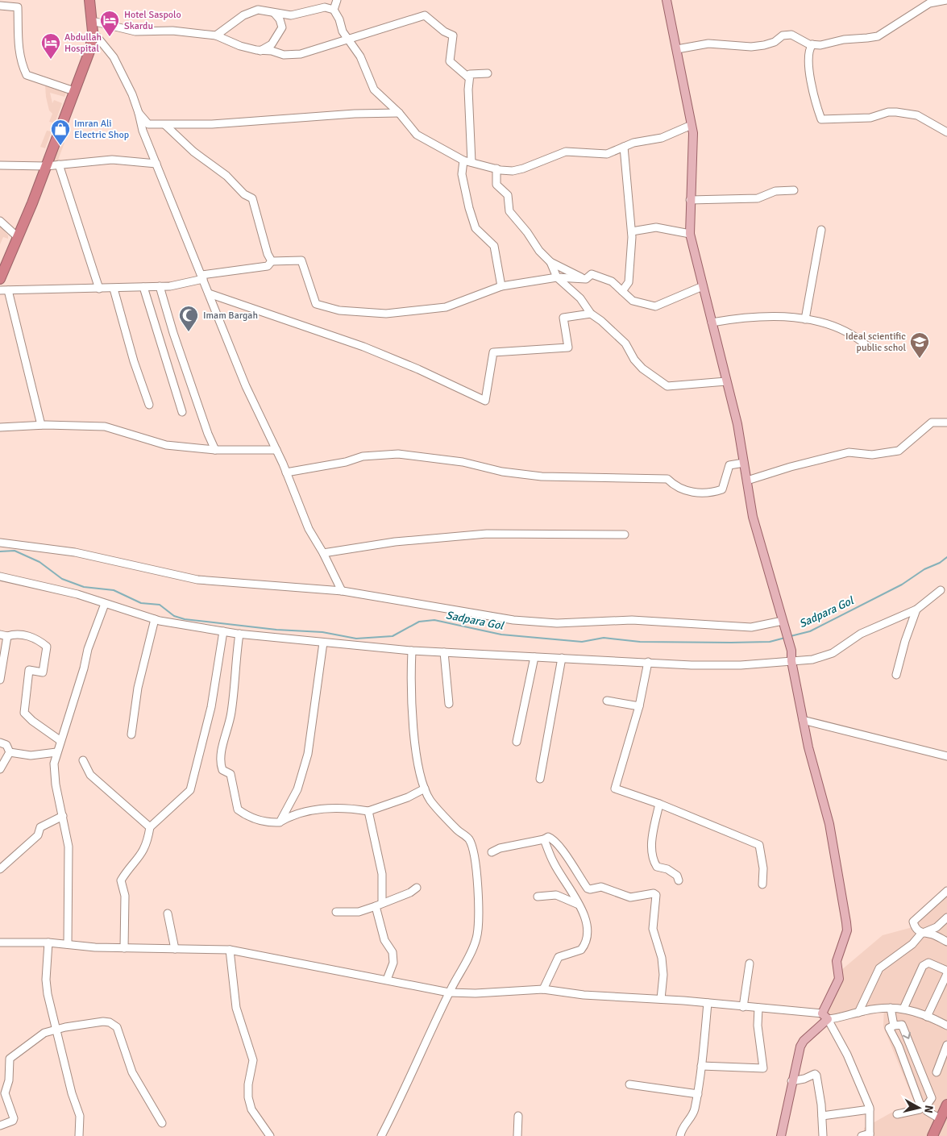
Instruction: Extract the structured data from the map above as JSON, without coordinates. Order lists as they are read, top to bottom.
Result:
{
  "water": ["Sadpara Gol"],
  "places": {
    "hotel": ["Hotel Saspolo Skardu", "Abdullah Hospital"],
    "shop": ["Imran Ali Electric Shop"],
    "mosque": ["Imam Bargah"],
    "school or university": ["Ideal scientific public schol"]
  },
  "north": "right"
}
